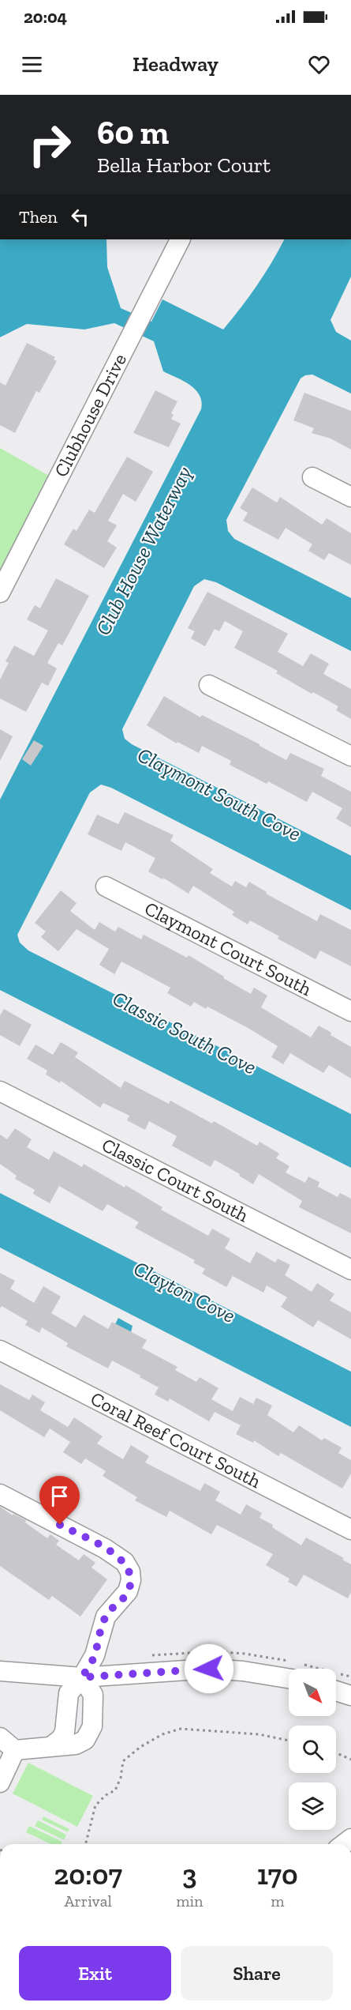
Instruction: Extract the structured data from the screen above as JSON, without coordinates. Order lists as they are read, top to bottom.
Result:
{
  "streets": {
    "street": [
      "Clubhouse Drive",
      "Claymont Court South",
      "Classic Court South",
      "Coral Reef Court South"
    ]
  },
  "water": [
    "Club House Waterway",
    "Claymont South Cove",
    "Classic South Cove",
    "Clayton Cove"
  ],
  "north": "bottom right",
  "page": {
    "status": "20:04",
    "header": "Headway",
    "turn": ["60 m", "Bella Harbor Court"],
    "then": "Then",
    "eta": [
      "20:07",
      "Arrival",
      "3",
      "min",
      "170",
      "m"
    ],
    "buttons": ["Exit", "Share"]
  }
}
